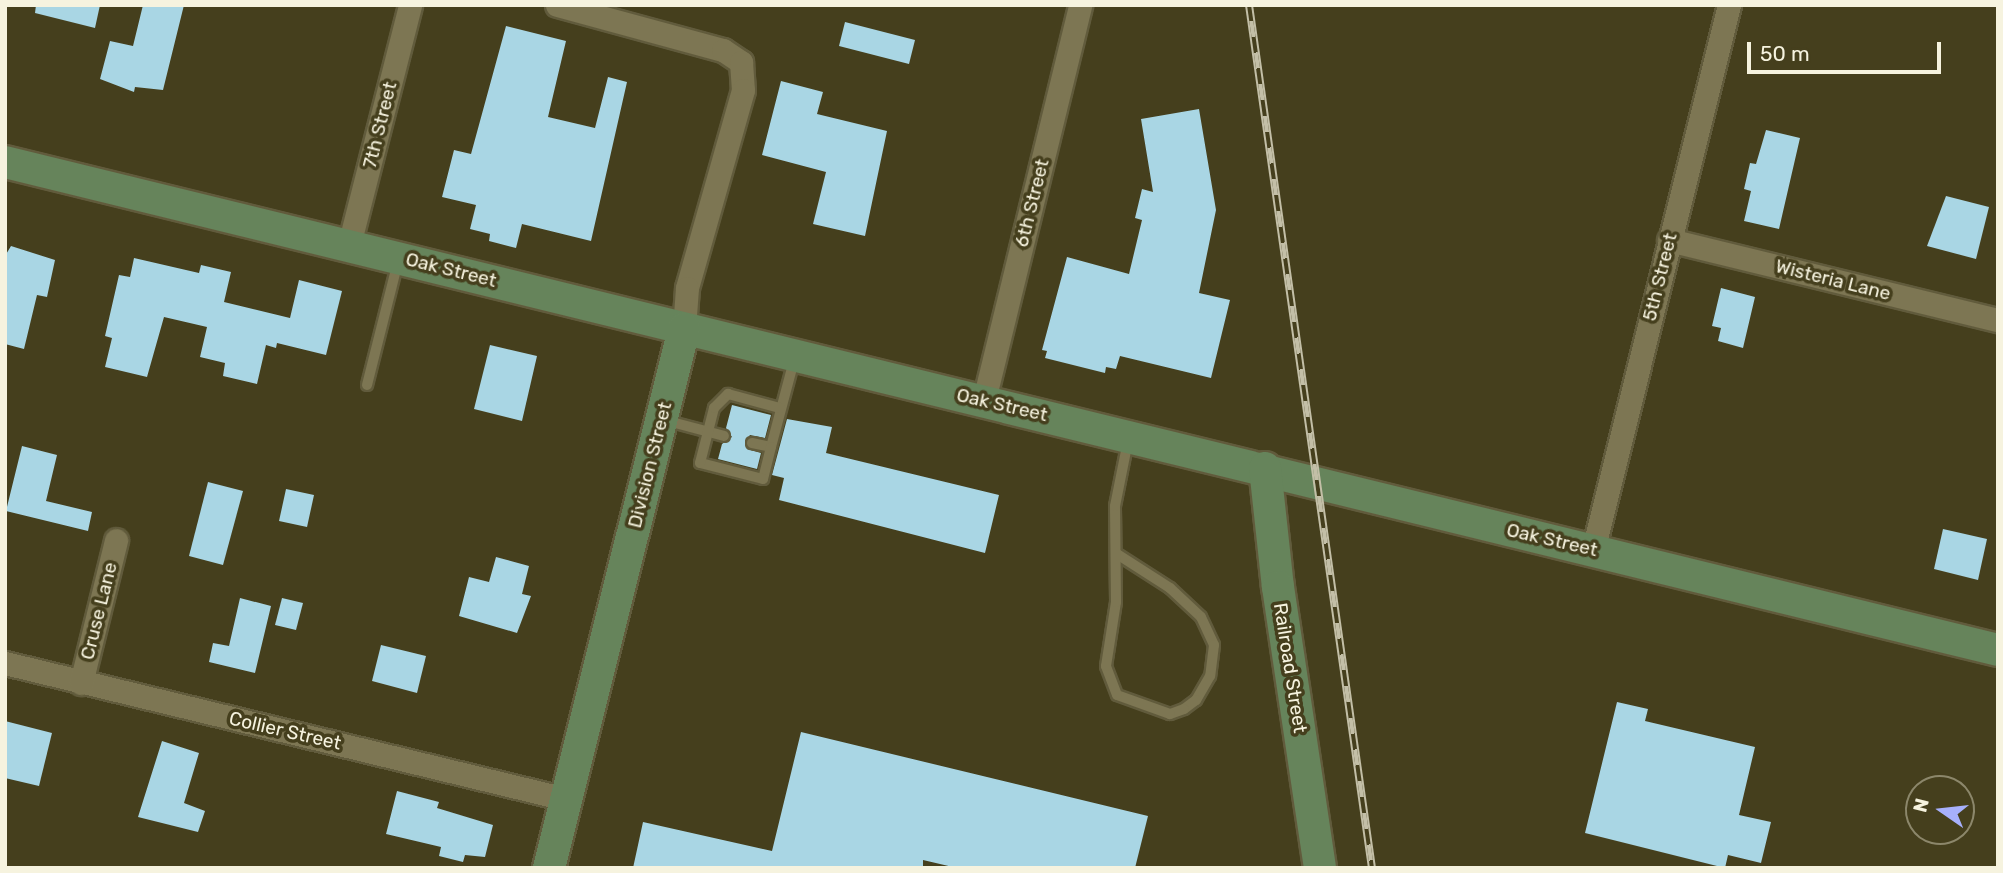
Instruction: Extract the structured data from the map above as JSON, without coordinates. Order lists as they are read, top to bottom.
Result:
{
  "streets": {
    "main road": ["Oak Street", "Division Street", "Railroad Street"],
    "street": [
      "7th Street",
      "6th Street",
      "5th Street",
      "Wisteria Lane",
      "Cruse Lane",
      "Collier Street"
    ]
  },
  "crossings": [
    ["7th Street", "Oak Street"],
    ["6th Street", "Oak Street"],
    ["Oak Street", "5th Street"],
    ["Oak Street", "Division Street"],
    ["Oak Street", "Railroad Street"],
    ["5th Street", "Wisteria Lane"],
    ["Division Street", "Collier Street"],
    ["Cruse Lane", "Collier Street"]
  ],
  "scale_bar": "50 m",
  "north": "left"
}
